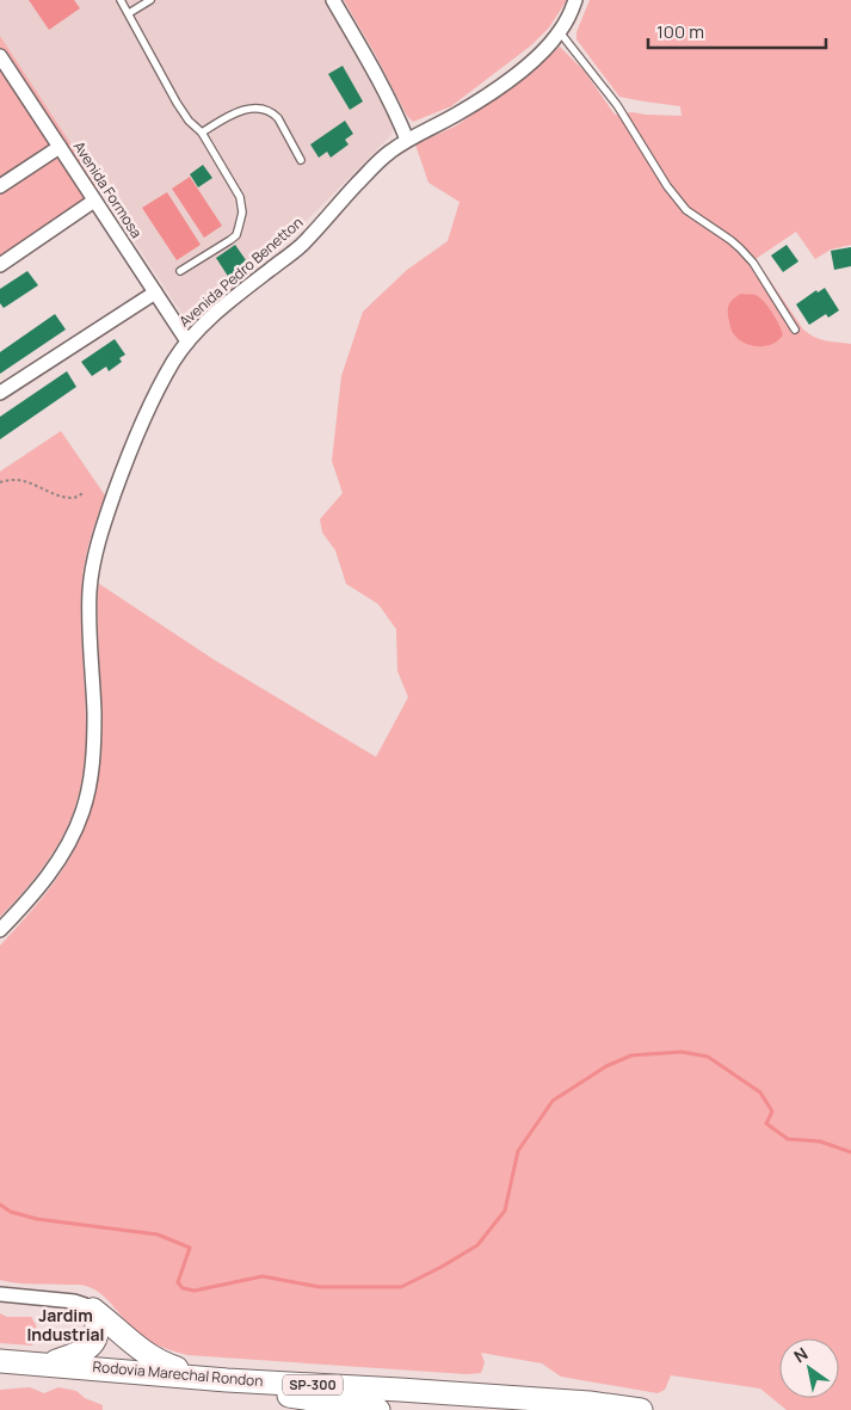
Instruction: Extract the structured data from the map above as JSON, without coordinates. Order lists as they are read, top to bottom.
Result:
{
  "streets": {
    "main road": ["Rodovia Marechal Rondon", "SP-300"],
    "street": ["Avenida Formosa", "Avenida Pedro Benetton"]
  },
  "crossings": [
    ["Avenida Formosa", "Avenida Pedro Benetton"]
  ],
  "districts": ["Jardim Industrial"],
  "scale_bar": "100 m",
  "north": "top left"
}
